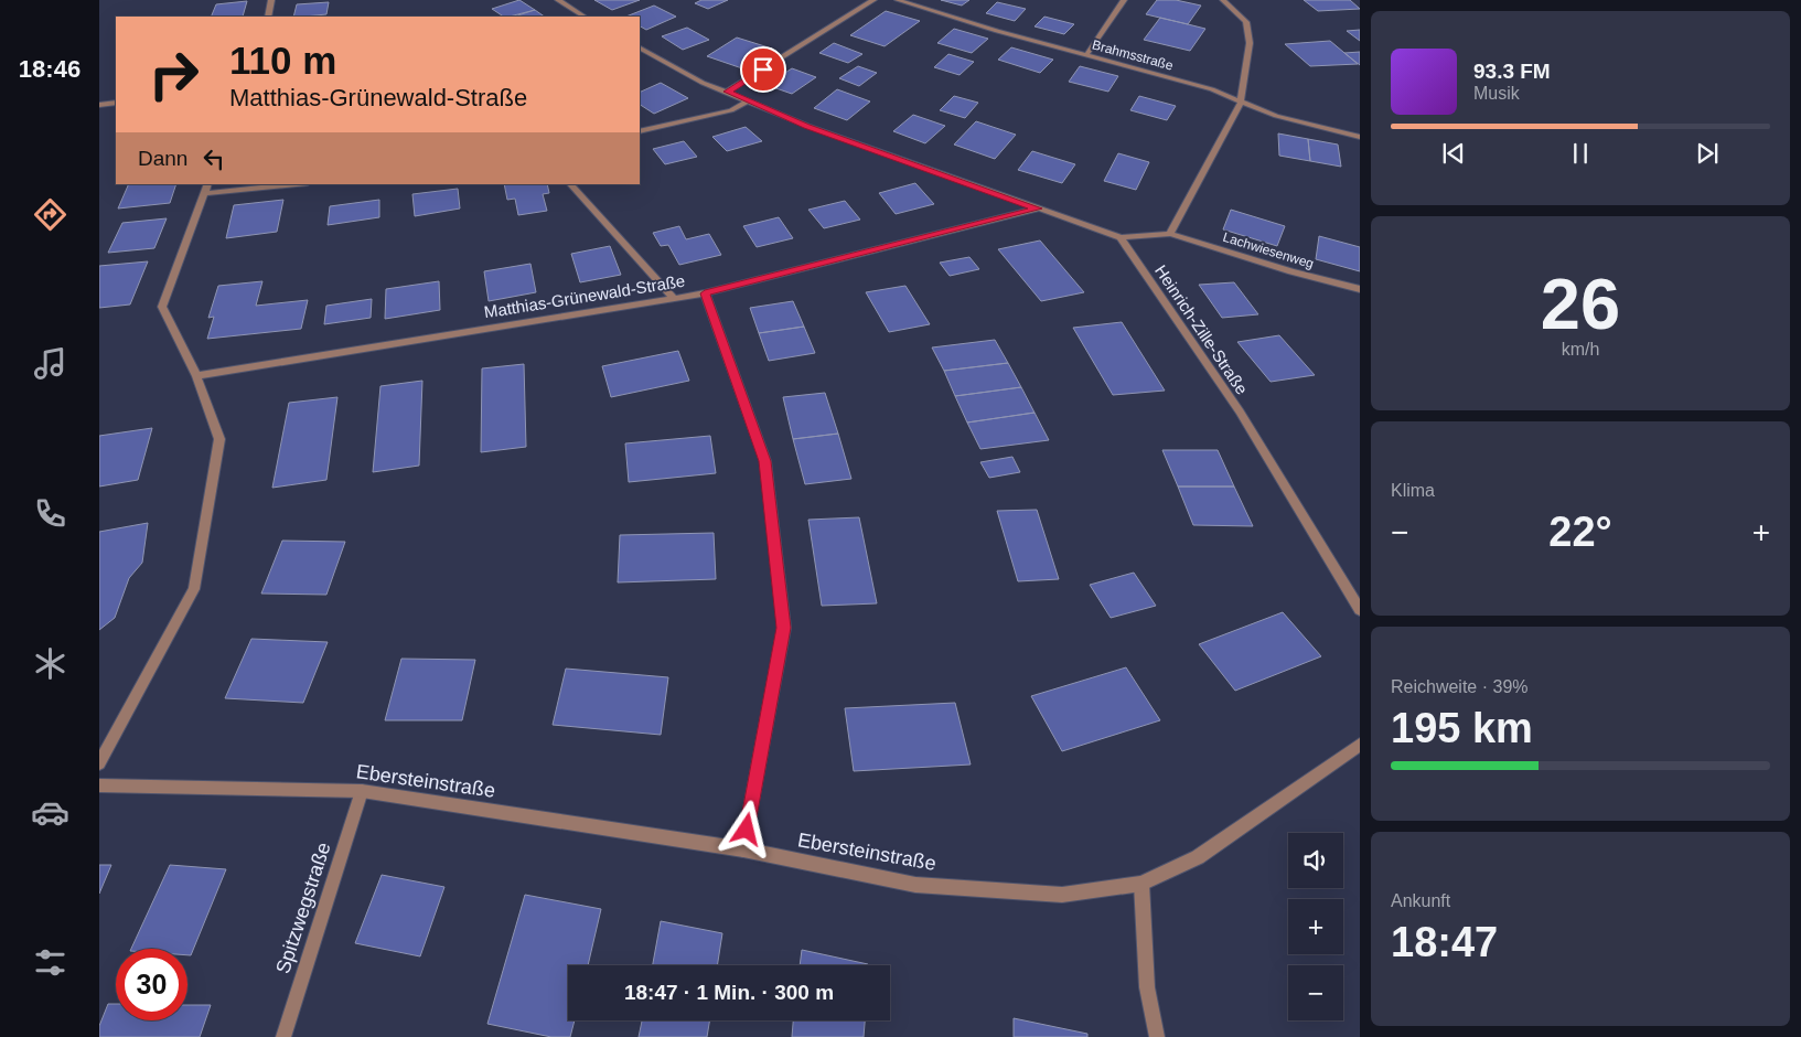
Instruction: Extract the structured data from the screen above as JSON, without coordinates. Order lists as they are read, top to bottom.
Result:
{
  "streets": {
    "street": [
      "Brahmsstraße",
      "Lachwiesenweg",
      "Matthias-Grünewald-Straße",
      "Heinrich-Zille-Straße",
      "Ebersteinstraße",
      "Spitzwegstraße"
    ]
  },
  "crossings": [
    ["Ebersteinstraße", "Spitzwegstraße"]
  ],
  "page": {
    "tabs": "18:46",
    "turn": ["110 m", "Matthias-Grünewald-Straße"],
    "song": ["93.3 FM", "Musik"],
    "then": "Dann",
    "tile": [
      ["26", "km/h"],
      "Klima",
      ["Reichweite · 39%", "195 km"],
      ["Ankunft", "18:47"]
    ],
    "heat": ["−", "22°", "+"],
    "map_buttons": ["+", "−"],
    "limit": "30",
    "trip": "18:47 · 1 Min. · 300 m"
  }
}
